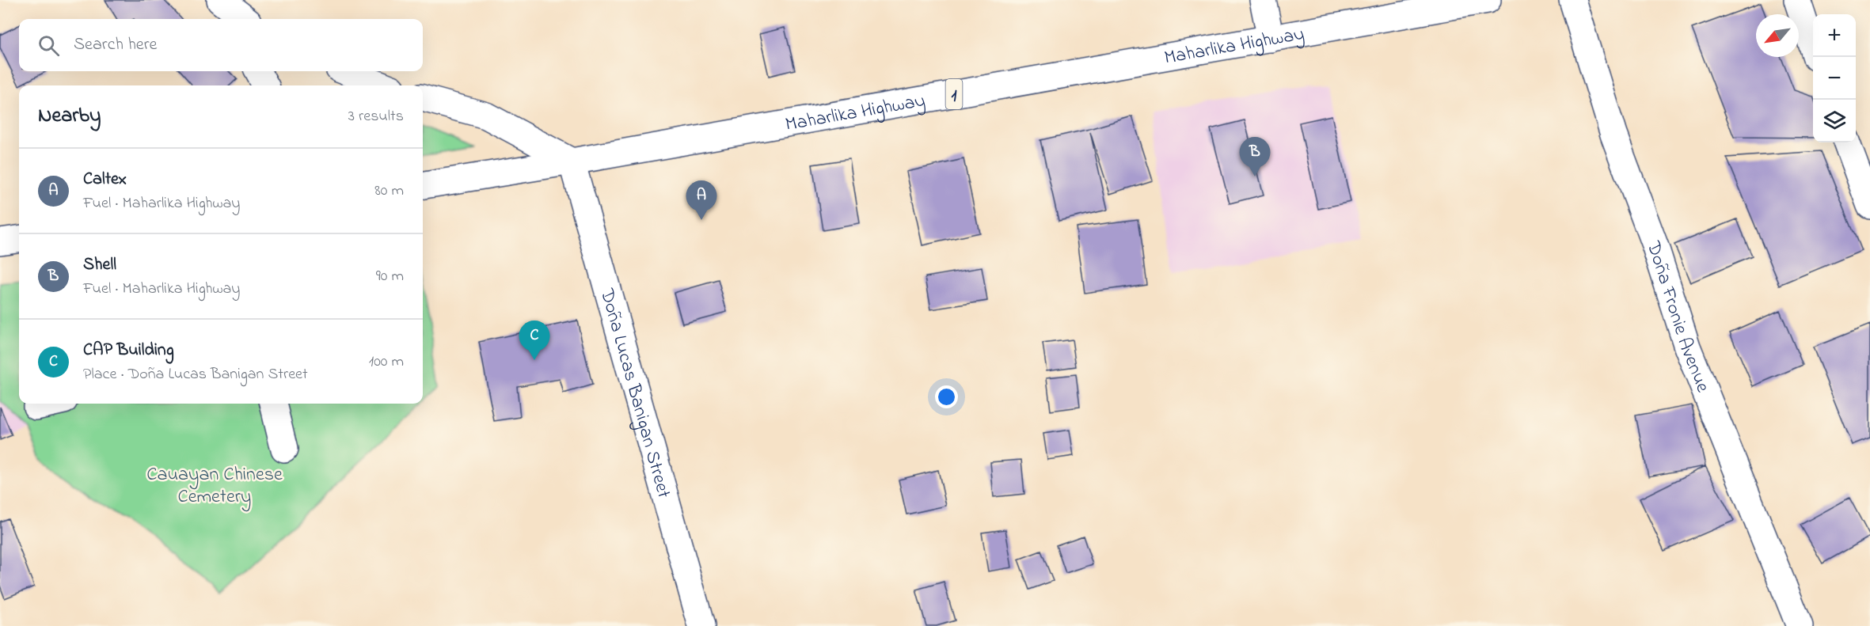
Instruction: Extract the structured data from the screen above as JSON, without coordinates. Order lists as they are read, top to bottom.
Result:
{
  "streets": {
    "main road": [
      "Maharlika Highway",
      "1",
      "Doña Fronie Avenue",
      "Doña Lucas Banigan Street"
    ]
  },
  "crossings": [
    ["Maharlika Highway", "Doña Lucas Banigan Street"]
  ],
  "parks": ["Cauayan Chinese Cemetery"],
  "north": "bottom left",
  "page": {
    "map_buttons": ["+", "−"],
    "search": "Search here",
    "heading": ["Nearby", "3 results"],
    "pins": ["B", "A", "C"],
    "list": [
      {
        "mark": "A",
        "name": "Caltex",
        "note": "Fuel · Maharlika Highway",
        "value": "80 m"
      },
      {
        "mark": "B",
        "name": "Shell",
        "note": "Fuel · Maharlika Highway",
        "value": "90 m"
      },
      {
        "mark": "C",
        "name": "CAP Building",
        "note": "Place · Doña Lucas Banigan Street",
        "value": "100 m"
      }
    ]
  }
}
